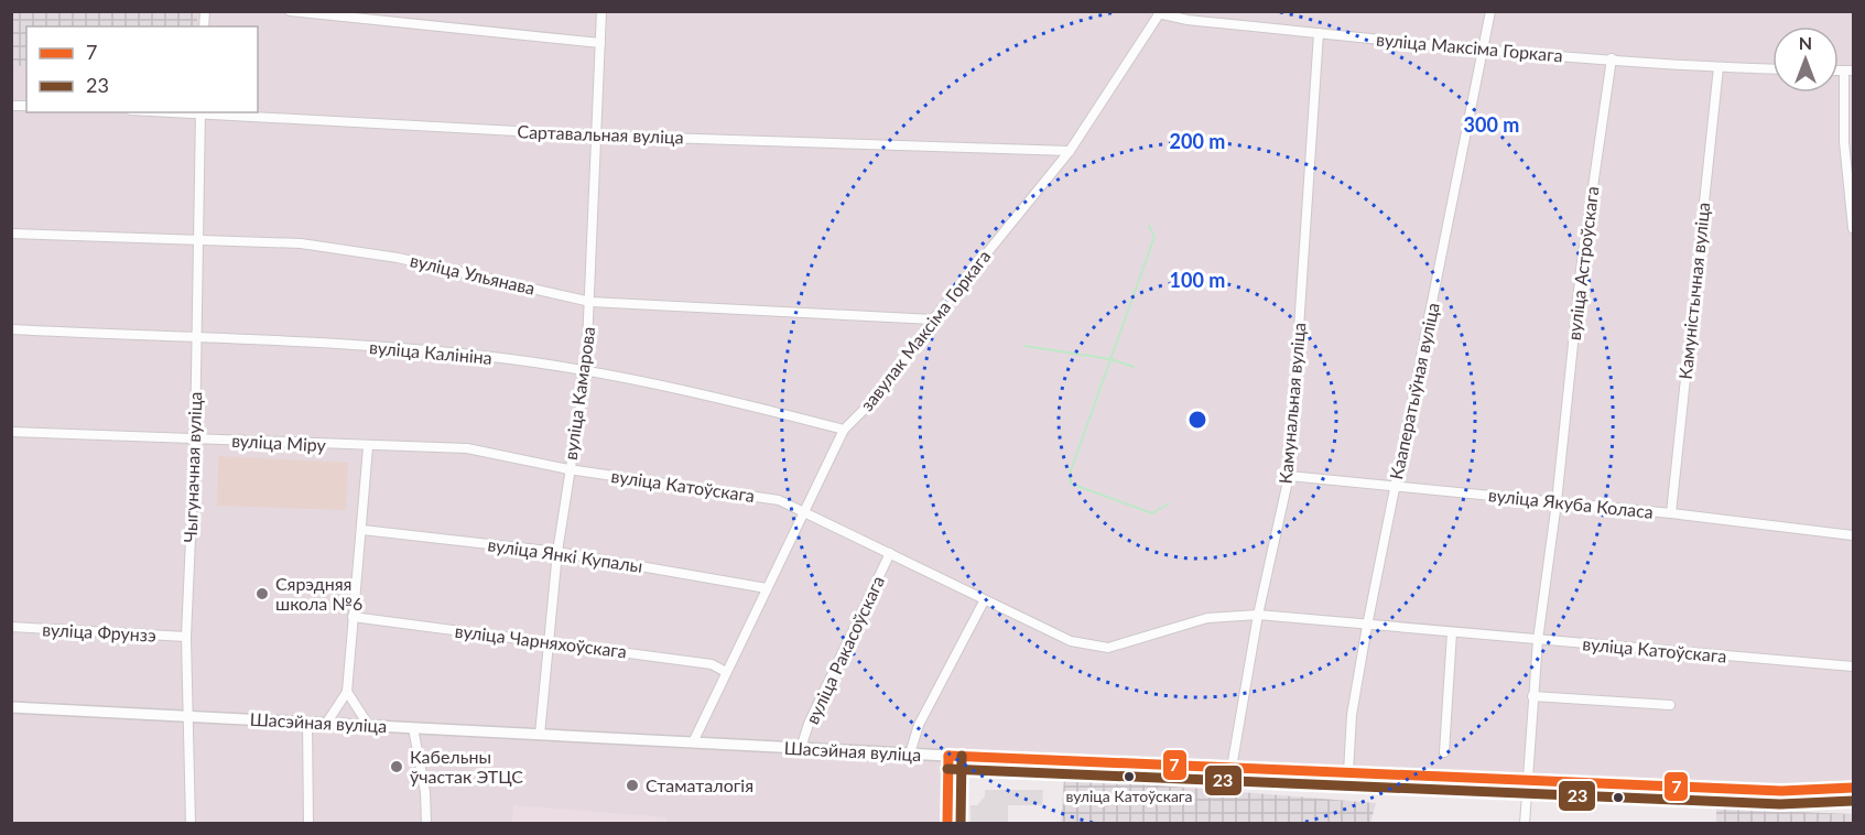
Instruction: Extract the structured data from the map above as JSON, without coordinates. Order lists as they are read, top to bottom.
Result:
{
  "streets": {
    "main road": ["Шасэйная вуліца"],
    "street": [
      "вуліца Максіма Горкага",
      "Сартавальная вуліца",
      "вуліца Астроўскага",
      "вуліца Ульянава",
      "Камуністычная вуліца",
      "завулак Максіма Горкага",
      "вуліца Калініна",
      "Кааператыўная вуліца",
      "вуліца Камарова",
      "Камунальная вуліца",
      "вуліца Міру",
      "Чыгуначная вуліца",
      "вуліца Катоўскага",
      "вуліца Якуба Коласа",
      "вуліца Янкі Купалы",
      "вуліца Фрунзэ",
      "вуліца Чарняхоўскага",
      "вуліца Ракасоўскага"
    ]
  },
  "crossings": [
    ["вуліца Максіма Горкага", "вуліца Астроўскага"],
    ["вуліца Максіма Горкага", "Камуністычная вуліца"],
    ["вуліца Максіма Горкага", "завулак Максіма Горкага"],
    ["вуліца Максіма Горкага", "Кааператыўная вуліца"],
    ["вуліца Максіма Горкага", "Камунальная вуліца"],
    ["Сартавальная вуліца", "завулак Максіма Горкага"],
    ["Сартавальная вуліца", "вуліца Камарова"],
    ["Сартавальная вуліца", "Чыгуначная вуліца"],
    ["вуліца Астроўскага", "вуліца Катоўскага"],
    ["вуліца Астроўскага", "вуліца Якуба Коласа"],
    ["вуліца Астроўскага", "Шасэйная вуліца"],
    ["вуліца Ульянава", "завулак Максіма Горкага"],
    ["вуліца Ульянава", "вуліца Камарова"],
    ["вуліца Ульянава", "Чыгуначная вуліца"],
    ["Камуністычная вуліца", "вуліца Якуба Коласа"],
    ["завулак Максіма Горкага", "вуліца Калініна"],
    ["завулак Максіма Горкага", "вуліца Катоўскага"],
    ["завулак Максіма Горкага", "вуліца Янкі Купалы"],
    ["завулак Максіма Горкага", "вуліца Чарняхоўскага"],
    ["завулак Максіма Горкага", "Шасэйная вуліца"],
    ["вуліца Калініна", "вуліца Камарова"],
    ["вуліца Калініна", "Чыгуначная вуліца"],
    ["Кааператыўная вуліца", "вуліца Катоўскага"],
    ["Кааператыўная вуліца", "вуліца Якуба Коласа"],
    ["Кааператыўная вуліца", "Шасэйная вуліца"],
    ["вуліца Камарова", "вуліца Катоўскага"],
    ["вуліца Камарова", "вуліца Янкі Купалы"],
    ["вуліца Камарова", "вуліца Чарняхоўскага"],
    ["вуліца Камарова", "Шасэйная вуліца"],
    ["Камунальная вуліца", "вуліца Катоўскага"],
    ["Камунальная вуліца", "вуліца Якуба Коласа"],
    ["Камунальная вуліца", "Шасэйная вуліца"],
    ["вуліца Міру", "Чыгуначная вуліца"],
    ["вуліца Міру", "вуліца Катоўскага"],
    ["Чыгуначная вуліца", "вуліца Фрунзэ"],
    ["Чыгуначная вуліца", "Шасэйная вуліца"],
    ["вуліца Катоўскага", "вуліца Ракасоўскага"],
    ["вуліца Ракасоўскага", "Шасэйная вуліца"]
  ],
  "places": [
    "Сярэдняя школа №6",
    "Кабельны ўчастак ЭТЦС",
    "вуліца Катоўскага",
    "Стаматалогія"
  ],
  "lines": ["transit line 7", "transit line 23"],
  "legend": ["7", "23"],
  "north": "top",
  "rings": ["300 m", "200 m", "100 m"]
}
